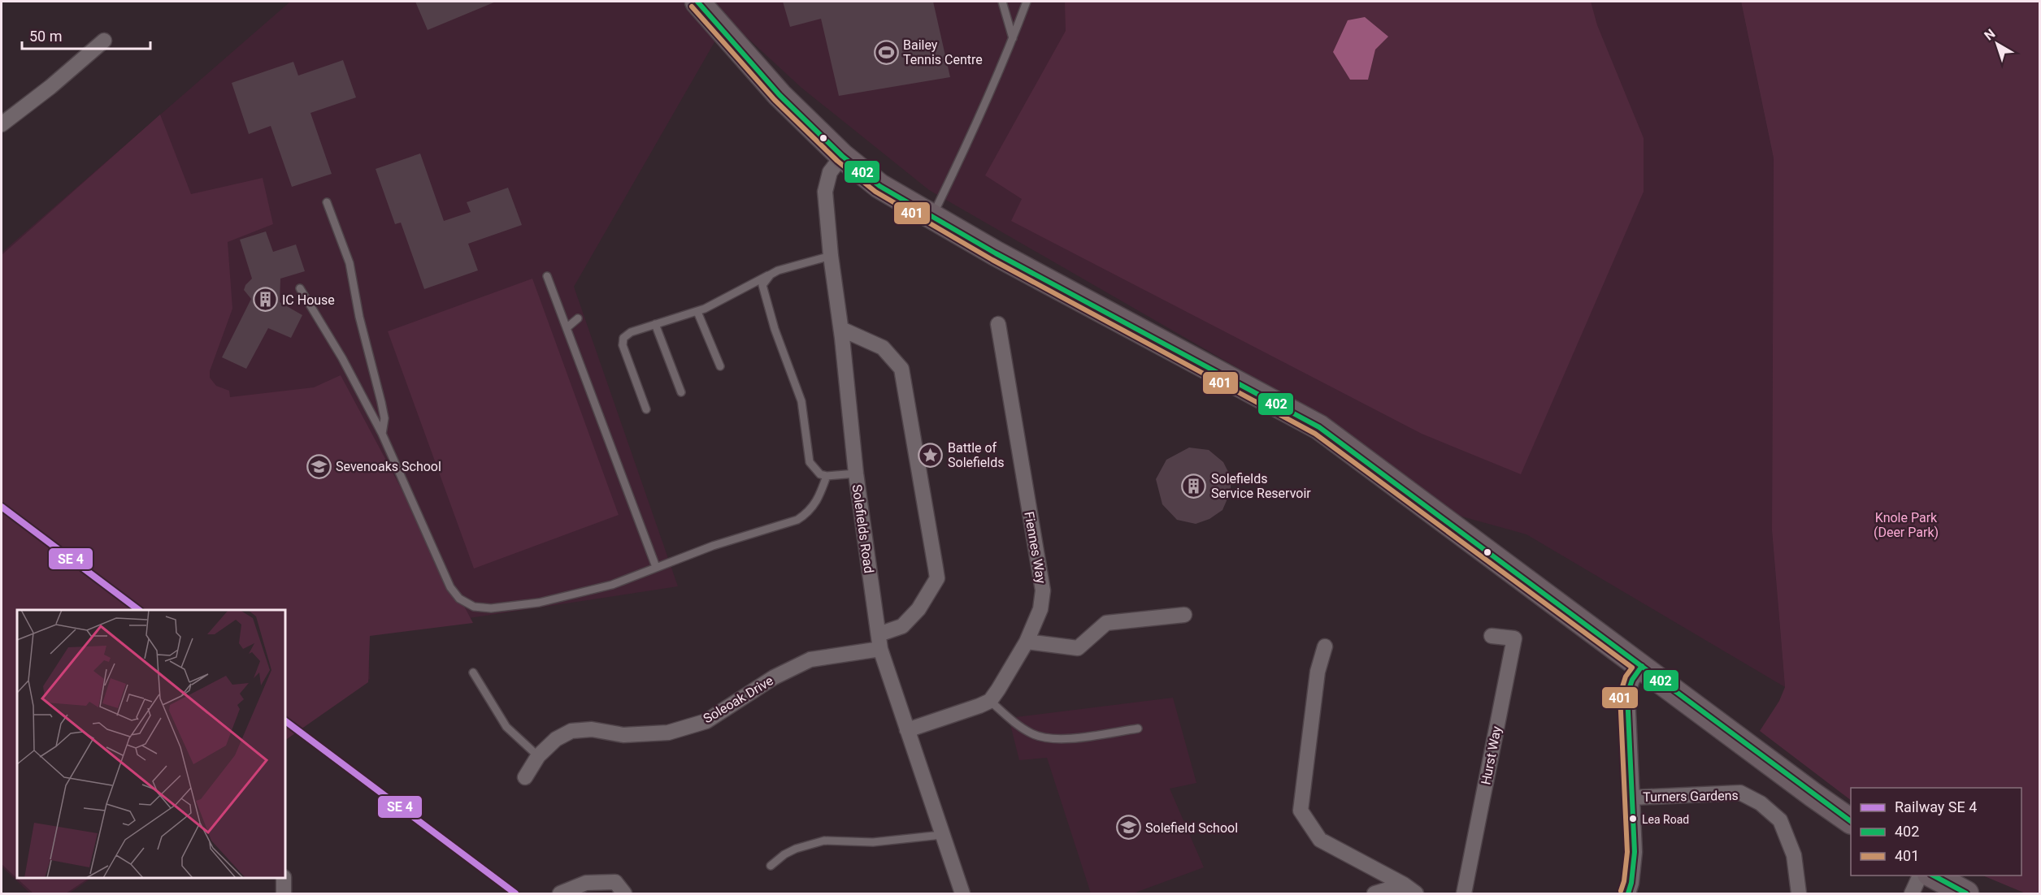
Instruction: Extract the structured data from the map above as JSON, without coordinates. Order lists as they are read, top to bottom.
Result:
{
  "streets": {
    "street": [
      "Solefields Road",
      "Fiennes Way",
      "Soleoak Drive",
      "Hurst Way",
      "Turners Gardens"
    ]
  },
  "crossings": [
    ["Solefields Road", "Soleoak Drive"]
  ],
  "parks": ["Knole Park (Deer Park)"],
  "places": {
    "sports": ["Bailey Tennis Centre"],
    "building": ["IC House", "Solefields Service Reservoir"],
    "place": ["Battle of Solefields"],
    "school or university": ["Sevenoaks School", "Solefield School"],
    "other": ["Lea Road"]
  },
  "lines": ["transit line 402", "transit line 401"],
  "legend": ["Railway SE 4", "402", "401"],
  "scale_bar": "50 m",
  "north": "top left"
}
